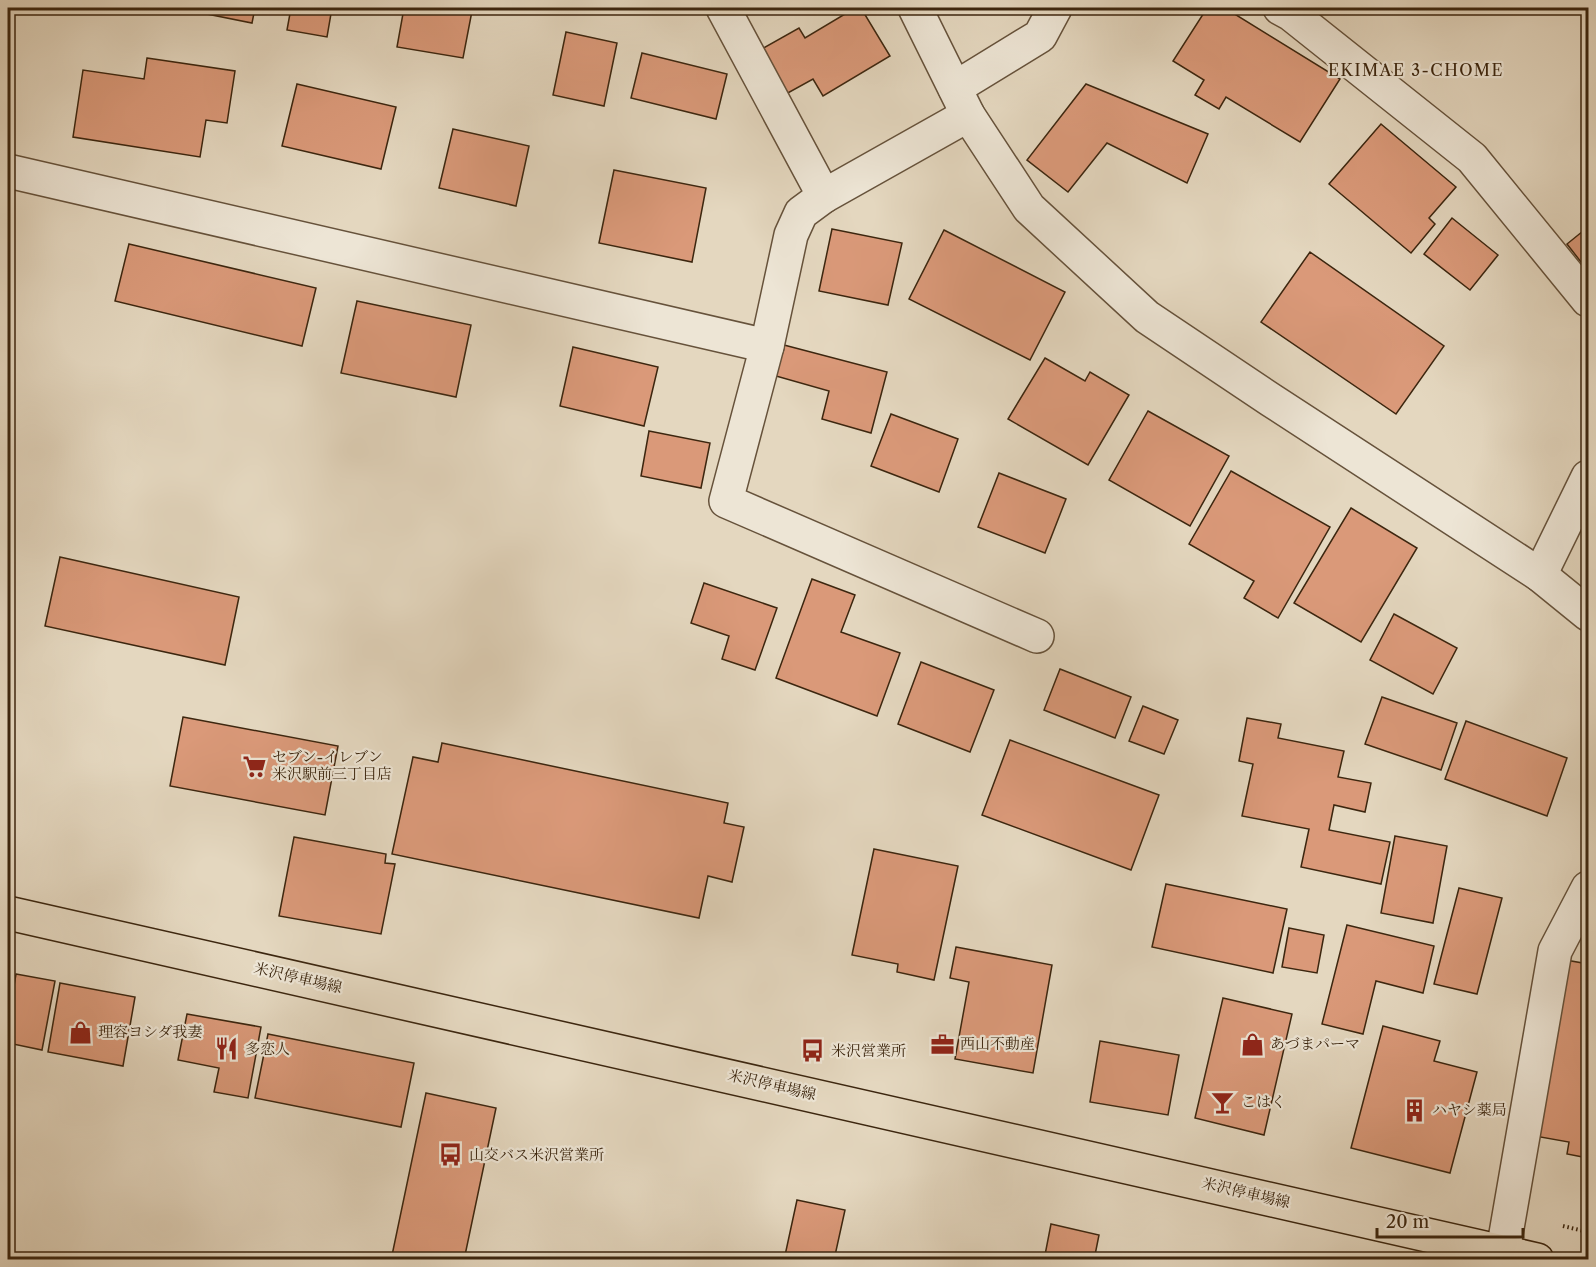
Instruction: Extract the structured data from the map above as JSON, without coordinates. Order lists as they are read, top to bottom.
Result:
{
  "streets": {
    "main road": ["米沢停車場線"]
  },
  "districts": ["EKIMAE 3-CHOME"],
  "places": {
    "supermarket": ["セブン-イレブン 米沢駅前三丁目店"],
    "shop": ["理容ヨシダ我妻", "あづまパーマ"],
    "office": ["西山不動産"],
    "restaurant": ["多恋人"],
    "bus stop": ["米沢営業所", "山交バス米沢営業所"],
    "bar": ["こはく"],
    "building": ["ハヤシ薬局"]
  },
  "scale_bar": "20 m"
}
